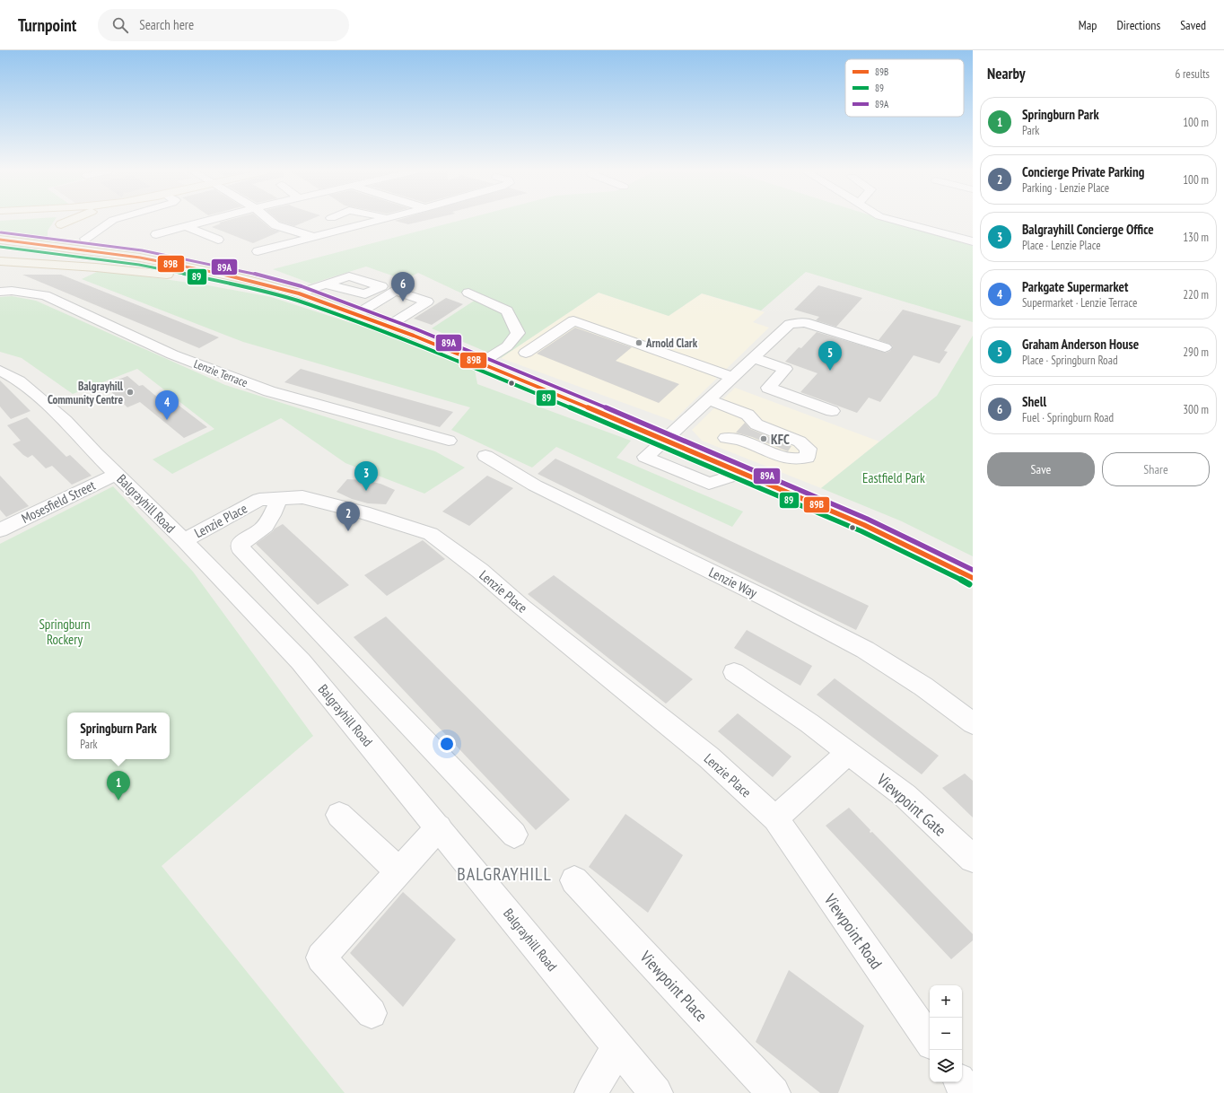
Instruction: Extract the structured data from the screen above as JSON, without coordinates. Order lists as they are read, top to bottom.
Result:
{
  "streets": {
    "street": [
      "Lenzie Terrace",
      "Mosesfield Street",
      "Balgrayhill Road",
      "Lenzie Place",
      "Lenzie Way",
      "Viewpoint Gate",
      "Viewpoint Road",
      "Viewpoint Place"
    ]
  },
  "crossings": [
    ["Mosesfield Street", "Balgrayhill Road"],
    ["Balgrayhill Road", "Lenzie Place"],
    ["Lenzie Place", "Viewpoint Road"]
  ],
  "districts": ["BALGRAYHILL"],
  "parks": ["Eastfield Park", "Springburn Rockery"],
  "places": ["Arnold Clark", "Balgrayhill Community Centre", "KFC"],
  "lines": ["transit line 89A", "transit line 89B", "transit line 89"],
  "legend": ["89B", "89", "89A"],
  "page": {
    "header": "Turnpoint",
    "search": "Search here",
    "nav": ["Map", "Directions", "Saved"],
    "heading": ["Nearby", "6 results"],
    "list": [
      {
        "mark": "1",
        "name": "Springburn Park",
        "note": "Park",
        "value": "100 m"
      },
      {
        "mark": "2",
        "name": "Concierge Private Parking",
        "note": "Parking · Lenzie Place",
        "value": "100 m"
      },
      {
        "mark": "3",
        "name": "Balgrayhill Concierge Office",
        "note": "Place · Lenzie Place",
        "value": "130 m"
      },
      {
        "mark": "4",
        "name": "Parkgate Supermarket",
        "note": "Supermarket · Lenzie Terrace",
        "value": "220 m"
      },
      {
        "mark": "5",
        "name": "Graham Anderson House",
        "note": "Place · Springburn Road",
        "value": "290 m"
      },
      {
        "mark": "6",
        "name": "Shell",
        "note": "Fuel · Springburn Road",
        "value": "300 m"
      }
    ],
    "pins": [
      "6",
      "5",
      "4",
      "3",
      "2",
      "1"
    ],
    "buttons": ["Save", "Share"],
    "popup": ["Springburn Park", "Park"],
    "map_buttons": ["+", "−"]
  }
}
